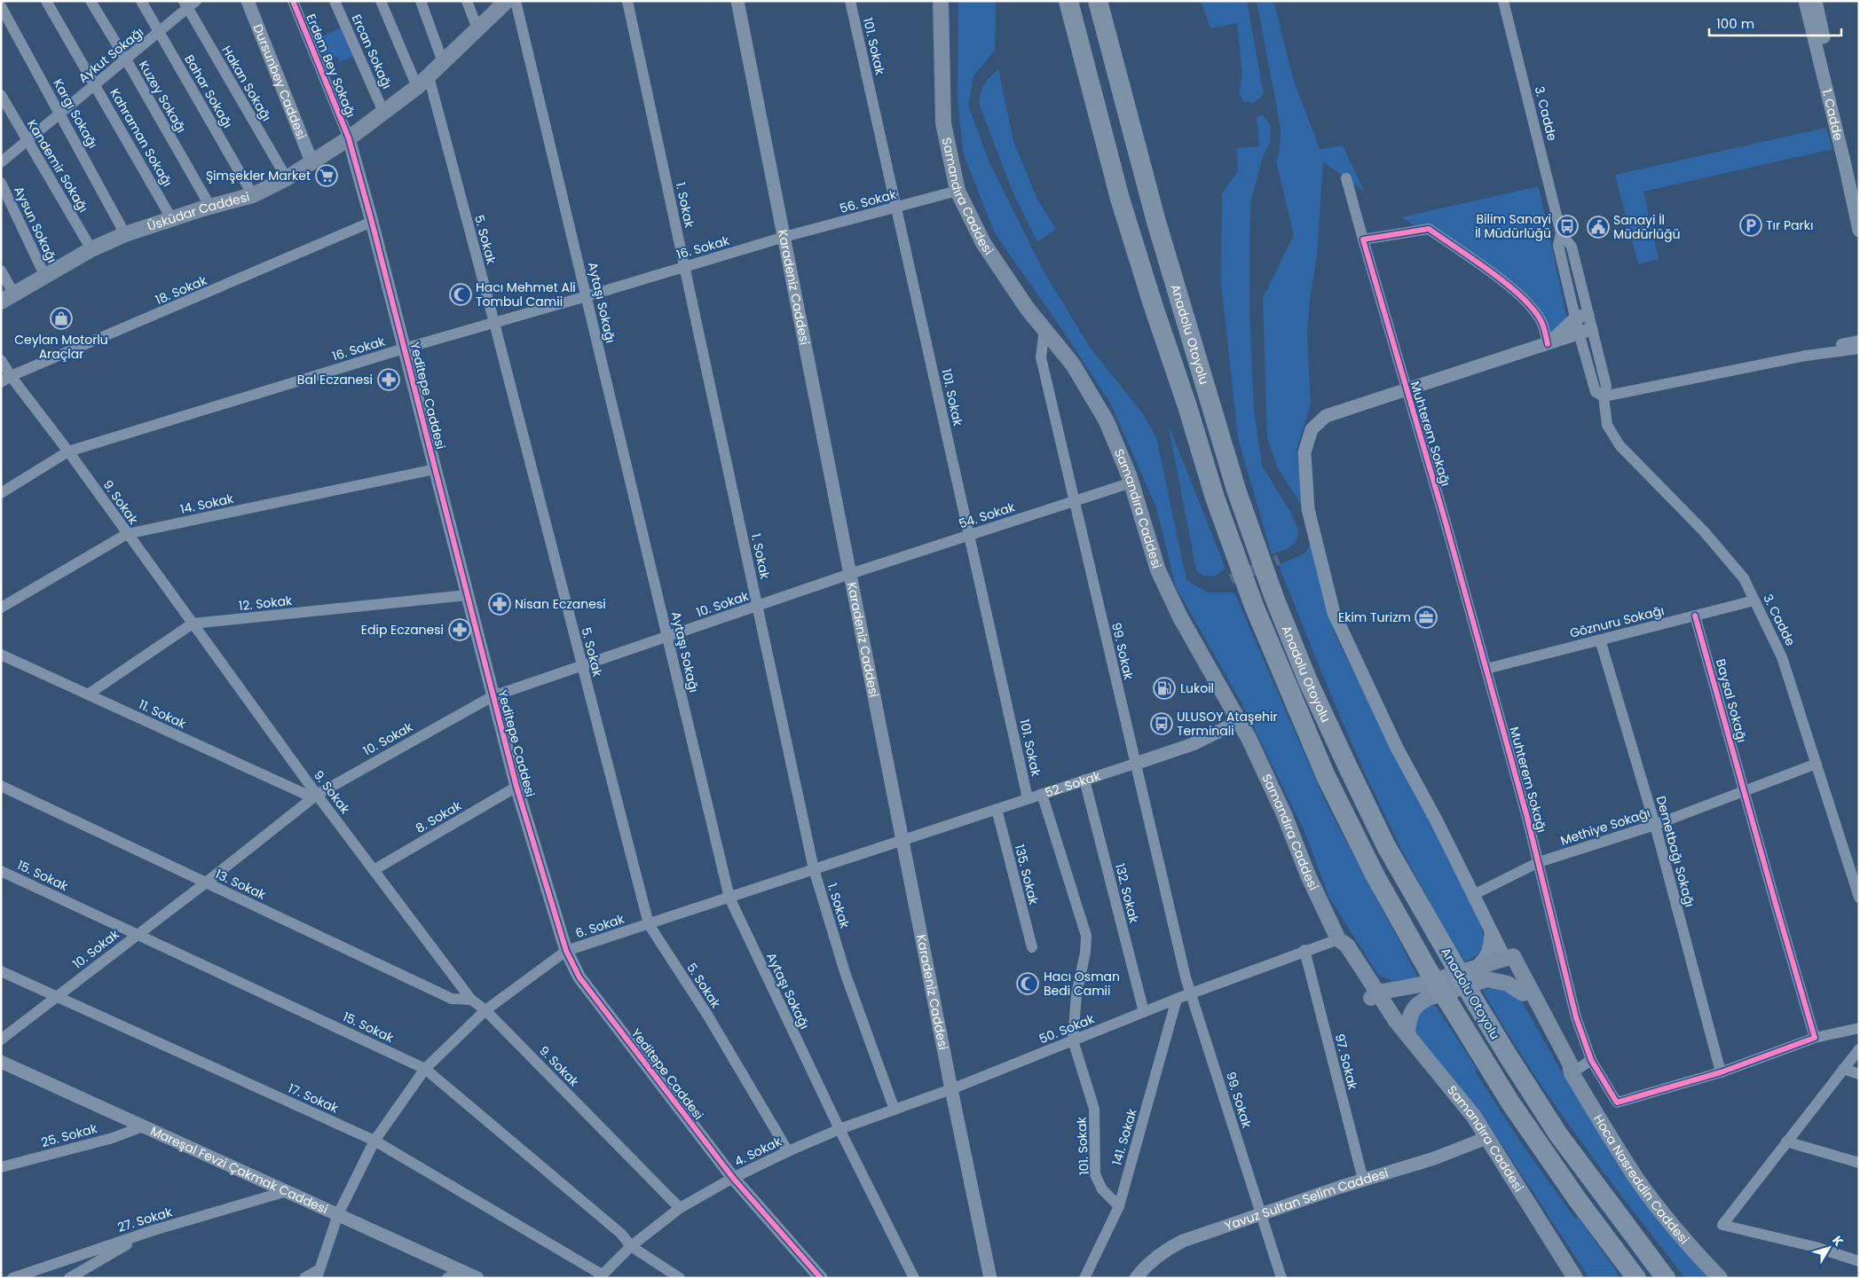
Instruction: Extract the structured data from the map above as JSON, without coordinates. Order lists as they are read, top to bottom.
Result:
{
  "streets": {
    "highway": ["Anadolu Otoyolu"],
    "main road": ["Samandıra Caddesi", "Üsküdar Caddesi", "Hoca Nasreddin Caddesi"],
    "street": [
      "101. Sokak",
      "Ercan Sokağı",
      "Aykut Sokağı",
      "Erdem Bey Sokağı",
      "Dursunbey Caddesi",
      "Hakan Sokağı",
      "Bahar Sokağı",
      "Kuzey Sokağı",
      "Kargı Sokağı",
      "3. Cadde",
      "1. Cadde",
      "Kahraman Sokağı",
      "Kandemir Sokağı",
      "56. Sokak",
      "1. Sokak",
      "Aysun Sokağı",
      "5. Sokak",
      "16. Sokak",
      "Karadeniz Caddesi",
      "18. Sokak",
      "Aytaşı Sokağı",
      "Yeditepe Caddesi",
      "Muhterem Sokağı",
      "9. Sokak",
      "14. Sokak",
      "54. Sokak",
      "12. Sokak",
      "10. Sokak",
      "Göznuru Sokağı",
      "99. Sokak",
      "Baysal Sokağı",
      "11. Sokak",
      "52. Sokak",
      "8. Sokak",
      "Methiye Sokağı",
      "Demetbağı Sokağı",
      "135. Sokak",
      "15. Sokak",
      "13. Sokak",
      "132. Sokak",
      "6. Sokak",
      "50. Sokak",
      "97. Sokak",
      "17. Sokak",
      "25. Sokak",
      "141. Sokak",
      "4. Sokak",
      "Mareşal Fevzi Çakmak Caddesi",
      "Yavuz Sultan Selim Caddesi",
      "27. Sokak"
    ]
  },
  "crossings": [
    ["101. Sokak", "56. Sokak"],
    ["101. Sokak", "54. Sokak"],
    ["101. Sokak", "52. Sokak"],
    ["101. Sokak", "50. Sokak"],
    ["101. Sokak", "141. Sokak"],
    ["Ercan Sokağı", "Üsküdar Caddesi"],
    ["Aykut Sokağı", "Hakan Sokağı"],
    ["Aykut Sokağı", "Bahar Sokağı"],
    ["Aykut Sokağı", "Kuzey Sokağı"],
    ["Aykut Sokağı", "Kargı Sokağı"],
    ["Aykut Sokağı", "Kahraman Sokağı"],
    ["Aykut Sokağı", "Kandemir Sokağı"],
    ["Erdem Bey Sokağı", "Üsküdar Caddesi"],
    ["Erdem Bey Sokağı", "Yeditepe Caddesi"],
    ["Dursunbey Caddesi", "Üsküdar Caddesi"],
    ["Hakan Sokağı", "Üsküdar Caddesi"],
    ["Bahar Sokağı", "Üsküdar Caddesi"],
    ["Kuzey Sokağı", "Üsküdar Caddesi"],
    ["Kargı Sokağı", "Üsküdar Caddesi"],
    ["3. Cadde", "Göznuru Sokağı"],
    ["3. Cadde", "Methiye Sokağı"],
    ["Kahraman Sokağı", "Üsküdar Caddesi"],
    ["Kandemir Sokağı", "Üsküdar Caddesi"],
    ["Samandıra Caddesi", "56. Sokak"],
    ["Samandıra Caddesi", "54. Sokak"],
    ["Samandıra Caddesi", "99. Sokak"],
    ["Samandıra Caddesi", "52. Sokak"],
    ["Samandıra Caddesi", "50. Sokak"],
    ["Samandıra Caddesi", "Yavuz Sultan Selim Caddesi"],
    ["56. Sokak", "16. Sokak"],
    ["56. Sokak", "Karadeniz Caddesi"],
    ["1. Sokak", "16. Sokak"],
    ["1. Sokak", "10. Sokak"],
    ["1. Sokak", "6. Sokak"],
    ["1. Sokak", "4. Sokak"],
    ["Üsküdar Caddesi", "Aysun Sokağı"],
    ["Üsküdar Caddesi", "5. Sokak"],
    ["Üsküdar Caddesi", "Yeditepe Caddesi"],
    ["5. Sokak", "16. Sokak"],
    ["5. Sokak", "10. Sokak"],
    ["5. Sokak", "6. Sokak"],
    ["5. Sokak", "4. Sokak"],
    ["16. Sokak", "Karadeniz Caddesi"],
    ["16. Sokak", "Aytaşı Sokağı"],
    ["16. Sokak", "Yeditepe Caddesi"],
    ["16. Sokak", "9. Sokak"],
    ["Karadeniz Caddesi", "54. Sokak"],
    ["Karadeniz Caddesi", "10. Sokak"],
    ["Karadeniz Caddesi", "52. Sokak"],
    ["Karadeniz Caddesi", "6. Sokak"],
    ["Karadeniz Caddesi", "50. Sokak"],
    ["Karadeniz Caddesi", "4. Sokak"],
    ["18. Sokak", "Yeditepe Caddesi"],
    ["18. Sokak", "9. Sokak"],
    ["Aytaşı Sokağı", "10. Sokak"],
    ["Aytaşı Sokağı", "6. Sokak"],
    ["Aytaşı Sokağı", "4. Sokak"],
    ["Yeditepe Caddesi", "14. Sokak"],
    ["Yeditepe Caddesi", "12. Sokak"],
    ["Yeditepe Caddesi", "10. Sokak"],
    ["Yeditepe Caddesi", "8. Sokak"],
    ["Yeditepe Caddesi", "6. Sokak"],
    ["Yeditepe Caddesi", "4. Sokak"],
    ["Muhterem Sokağı", "Göznuru Sokağı"],
    ["Muhterem Sokağı", "Methiye Sokağı"],
    ["Muhterem Sokağı", "Demetbağı Sokağı"],
    ["9. Sokak", "14. Sokak"],
    ["9. Sokak", "12. Sokak"],
    ["9. Sokak", "10. Sokak"],
    ["9. Sokak", "11. Sokak"],
    ["9. Sokak", "8. Sokak"],
    ["9. Sokak", "13. Sokak"],
    ["9. Sokak", "6. Sokak"],
    ["9. Sokak", "4. Sokak"],
    ["54. Sokak", "10. Sokak"],
    ["54. Sokak", "99. Sokak"],
    ["12. Sokak", "11. Sokak"],
    ["10. Sokak", "11. Sokak"],
    ["10. Sokak", "15. Sokak"],
    ["10. Sokak", "13. Sokak"],
    ["10. Sokak", "17. Sokak"],
    ["Göznuru Sokağı", "Baysal Sokağı"],
    ["Göznuru Sokağı", "Demetbağı Sokağı"],
    ["99. Sokak", "52. Sokak"],
    ["99. Sokak", "50. Sokak"],
    ["99. Sokak", "Yavuz Sultan Selim Caddesi"],
    ["Baysal Sokağı", "Methiye Sokağı"],
    ["52. Sokak", "135. Sokak"],
    ["52. Sokak", "132. Sokak"],
    ["52. Sokak", "6. Sokak"],
    ["Methiye Sokağı", "Demetbağı Sokağı"],
    ["15. Sokak", "6. Sokak"],
    ["15. Sokak", "4. Sokak"],
    ["132. Sokak", "50. Sokak"],
    ["6. Sokak", "17. Sokak"],
    ["6. Sokak", "Mareşal Fevzi Çakmak Caddesi"],
    ["50. Sokak", "97. Sokak"],
    ["50. Sokak", "141. Sokak"],
    ["50. Sokak", "4. Sokak"],
    ["97. Sokak", "Yavuz Sultan Selim Caddesi"],
    ["17. Sokak", "4. Sokak"],
    ["25. Sokak", "Mareşal Fevzi Çakmak Caddesi"],
    ["Mareşal Fevzi Çakmak Caddesi", "27. Sokak"]
  ],
  "places": {
    "supermarket": ["Şimşekler Market"],
    "parking": ["Tır Parkı"],
    "bus stop": ["Bilim Sanayi İl Müdürlüğü", "ULUSOY Ataşehir Terminali"],
    "public building": ["Sanayi İl Müdürlüğü"],
    "mosque": ["Hacı Mehmet Ali Tombul Camii", "Hacı Osman Bedi Camii"],
    "shop": ["Ceylan Motorlu Araçlar"],
    "pharmacy": ["Bal Eczanesi", "Nisan Eczanesi", "Edip Eczanesi"],
    "office": ["Ekim Turizm"],
    "fuel station": ["Lukoil"]
  },
  "scale_bar": "100 m",
  "north": "top right"
}
